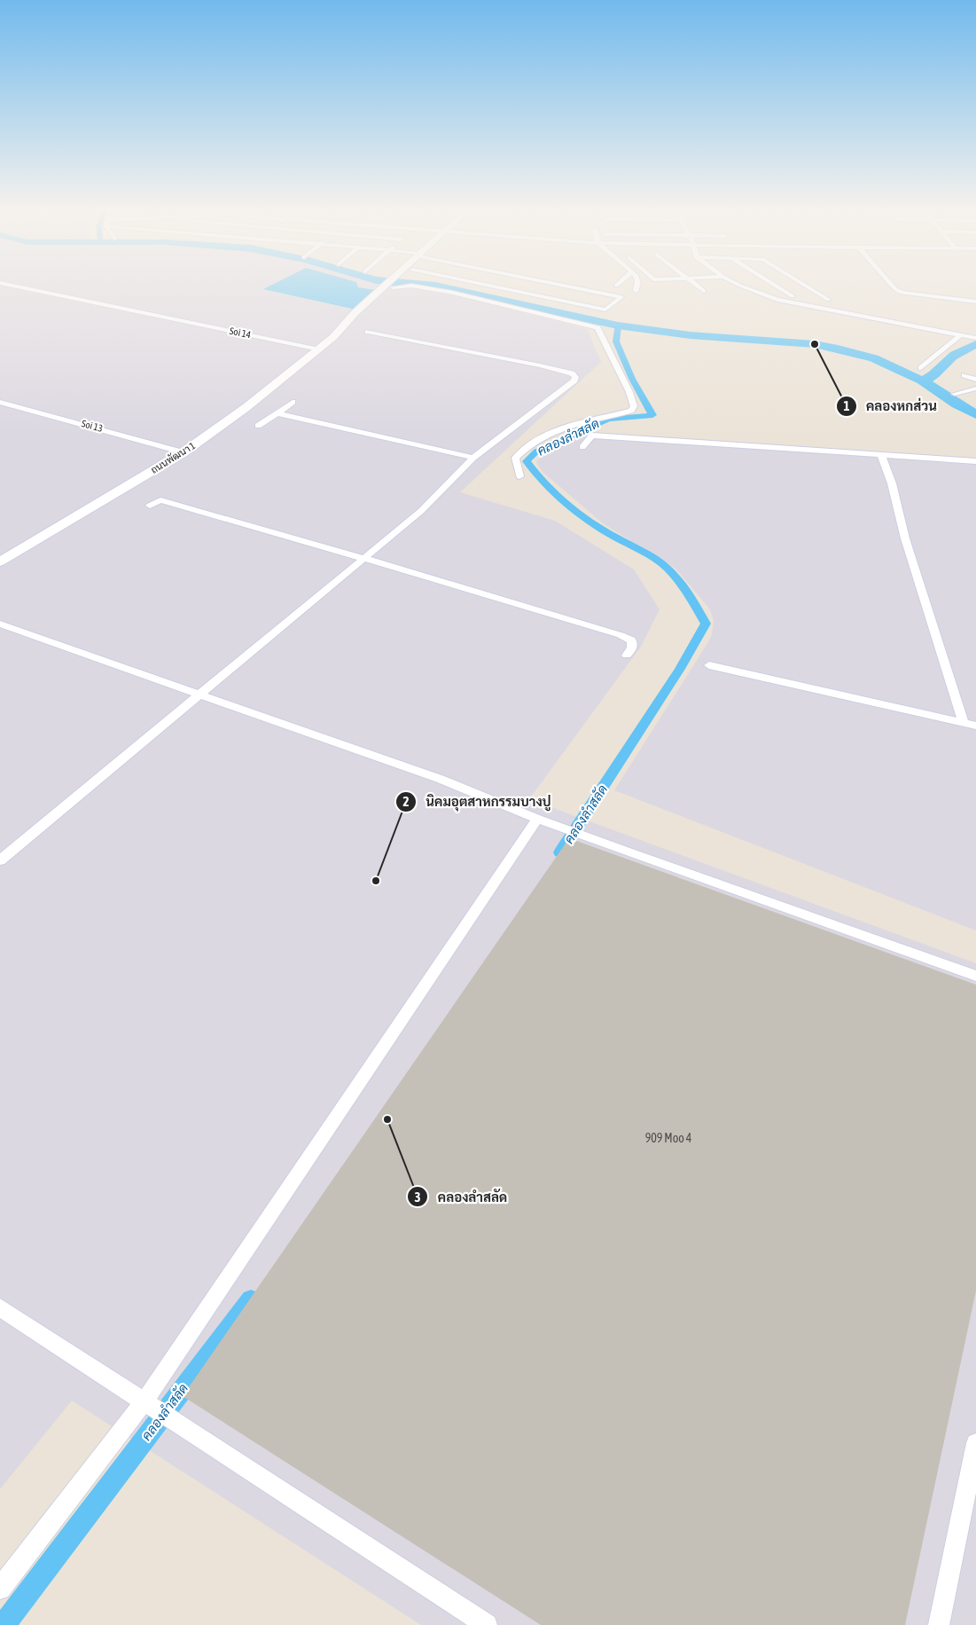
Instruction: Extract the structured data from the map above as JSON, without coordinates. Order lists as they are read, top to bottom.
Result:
{
  "streets": {
    "main road": ["ถนนพัฒนา 1"],
    "street": ["Soi 14", "Soi 13"]
  },
  "crossings": [
    ["Soi 14", "ถนนพัฒนา 1"],
    ["Soi 13", "ถนนพัฒนา 1"]
  ],
  "water": ["คลองลำสลัด"],
  "places": ["คลองหกส่วน", "นิคมอุตสาหกรรมบางปู", "คลองลำสลัด"],
  "house_numbers": ["909 Moo 4"]
}
